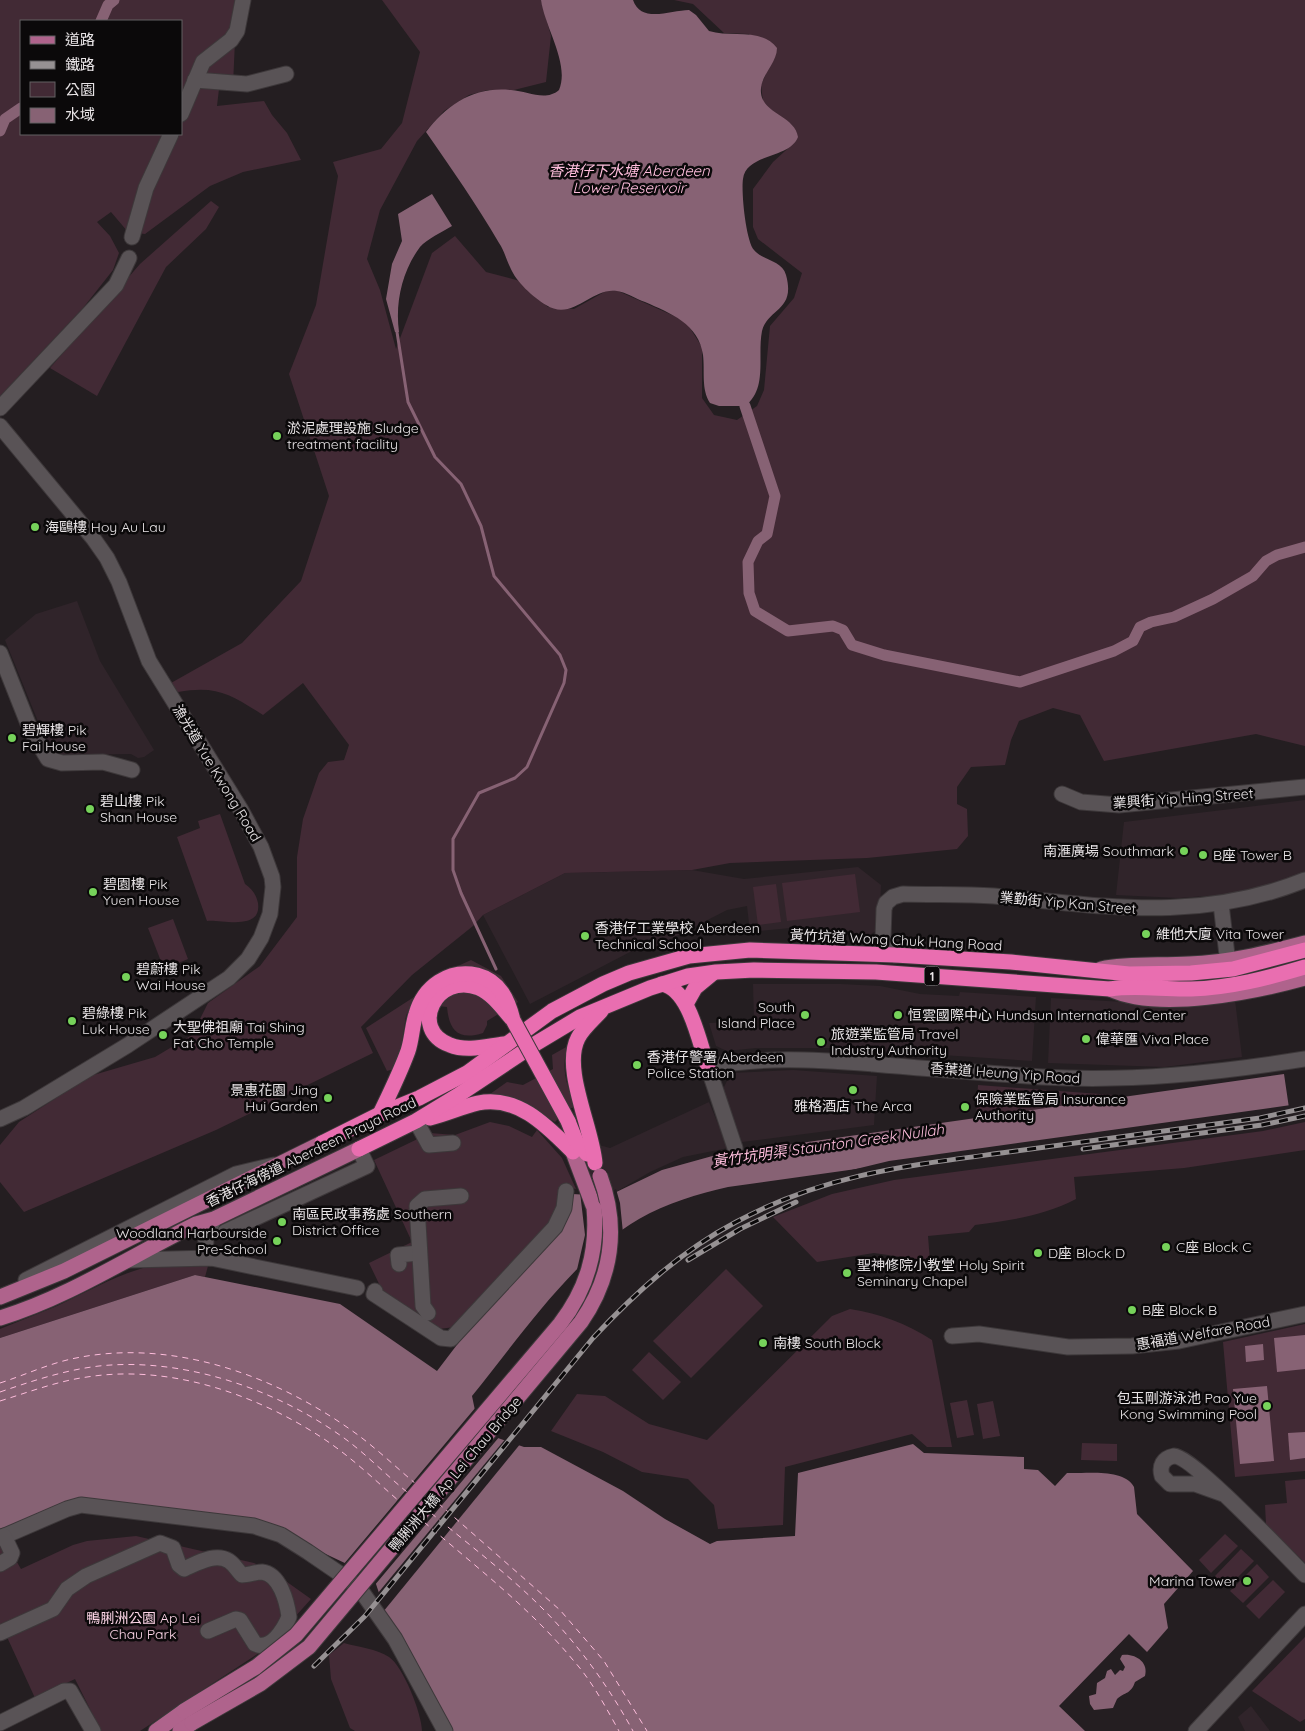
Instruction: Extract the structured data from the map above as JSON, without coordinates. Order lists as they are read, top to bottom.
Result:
{
  "streets": {
    "highway": ["黃竹坑道 Wong Chuk Hang Road", "1", "香港仔海傍道 Aberdeen Praya Road"],
    "main road": ["鴨脷洲大橋 Ap Lei Chau Bridge"],
    "street": [
      "漁光道 Yue Kwong Road",
      "業興街 Yip Hing Street",
      "業勤街 Yip Kan Street",
      "香葉道 Heung Yip Road",
      "惠福道 Welfare Road"
    ]
  },
  "crossings": [
    ["業勤街 Yip Kan Street", "黃竹坑道 Wong Chuk Hang Road"],
    ["黃竹坑道 Wong Chuk Hang Road", "1"],
    ["黃竹坑道 Wong Chuk Hang Road", "香港仔海傍道 Aberdeen Praya Road"],
    ["1", "香港仔海傍道 Aberdeen Praya Road"]
  ],
  "water": ["香港仔下水塘 Aberdeen Lower Reservoir", "黃竹坑明渠 Staunton Creek Nullah"],
  "parks": ["鴨脷洲公園 Ap Lei Chau Park"],
  "places": [
    "淤泥處理設施 Sludge treatment facility",
    "海鷗樓 Hoy Au Lau",
    "碧輝樓 Pik Fai House",
    "碧山樓 Pik Shan House",
    "南滙廣場 Southmark",
    "B座 Tower B",
    "碧園樓 Pik Yuen House",
    "維他大廈 Vita Tower",
    "香港仔工業學校 Aberdeen Technical School",
    "碧蔚樓 Pik Wai House",
    "South Island Place",
    "恒雲國際中心 Hundsun International Center",
    "碧綠樓 Pik Luk House",
    "大聖佛祖廟 Tai Shing Fat Cho Temple",
    "偉華匯 Viva Place",
    "旅遊業監管局 Travel Industry Authority",
    "香港仔警署 Aberdeen Police Station",
    "雅格酒店 The Arca",
    "景惠花園 Jing Hui Garden",
    "保險業監管局 Insurance Authority",
    "南區民政事務處 Southern District Office",
    "Woodland Harbourside Pre-School",
    "C座 Block C",
    "D座 Block D",
    "聖神修院小教堂 Holy Spirit Seminary Chapel",
    "B座 Block B",
    "南樓 South Block",
    "包玉剛游泳池 Pao Yue Kong Swimming Pool",
    "Marina Tower"
  ],
  "legend": [
    "道路",
    "鐵路",
    "公園",
    "水域"
  ]
}
